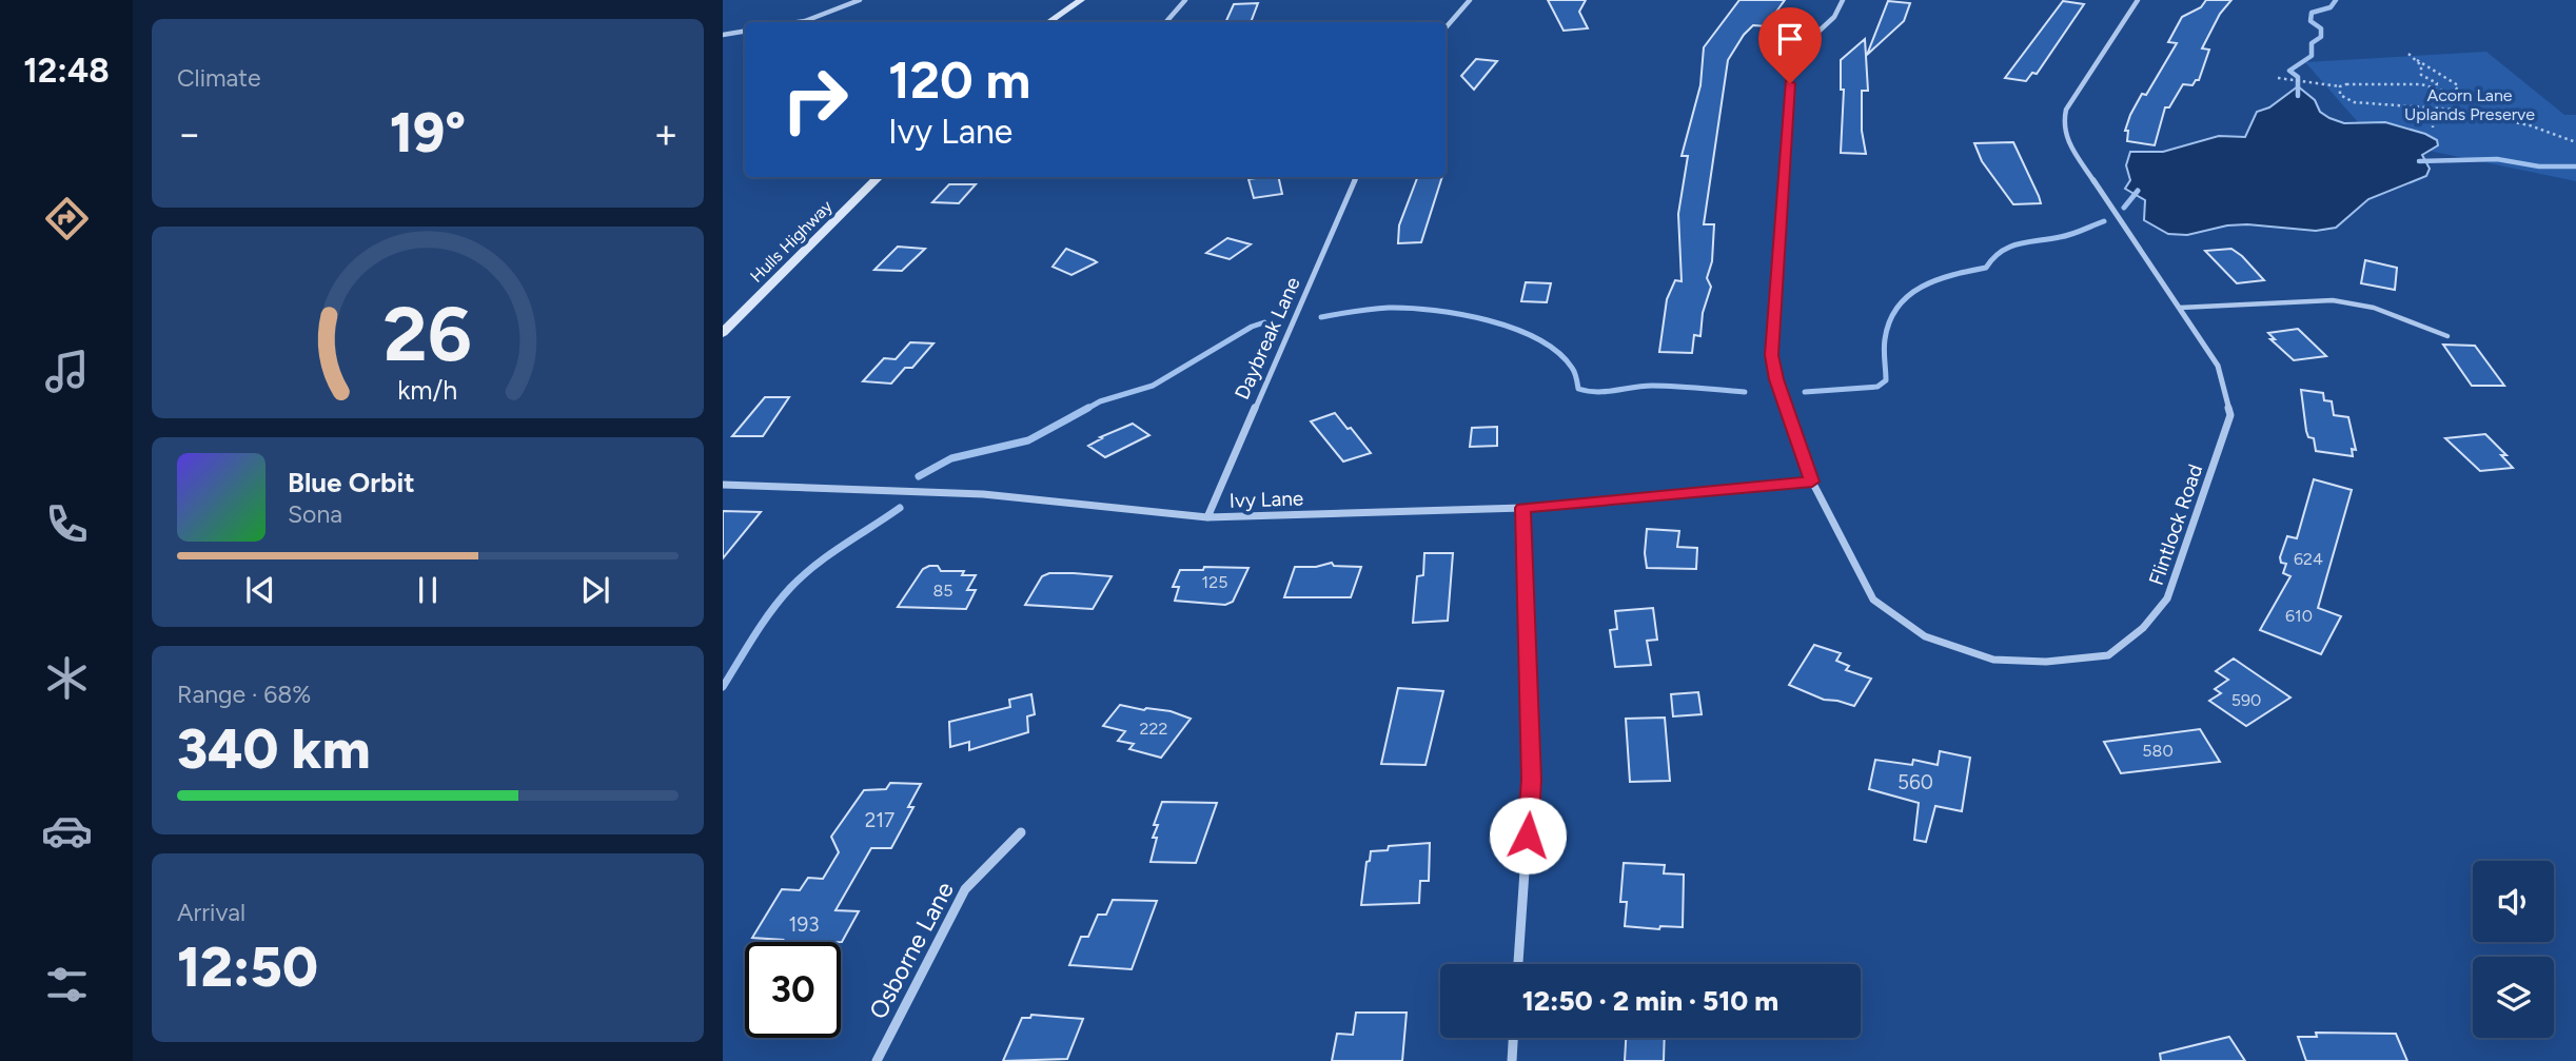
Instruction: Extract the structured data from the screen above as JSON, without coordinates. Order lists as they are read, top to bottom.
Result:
{
  "streets": {
    "street": [
      "Hulls Highway",
      "Daybreak Lane",
      "Ivy Lane",
      "Flintlock Road",
      "Osborne Lane"
    ]
  },
  "crossings": [
    ["Daybreak Lane", "Ivy Lane"],
    ["Ivy Lane", "Flintlock Road"]
  ],
  "parks": ["Acorn Lane Uplands Preserve"],
  "house_numbers": [
    "624",
    "125",
    "85",
    "610",
    "590",
    "222",
    "580",
    "560",
    "217",
    "193"
  ],
  "page": {
    "tabs": "12:48",
    "tile": [
      "Climate",
      ["Range · 68%", "340 km"],
      ["Arrival", "12:50"]
    ],
    "turn": ["120 m", "Ivy Lane"],
    "heat": ["−", "19°", "+"],
    "song": ["Blue Orbit", "Sona"],
    "limit": "30",
    "trip": "12:50 · 2 min · 510 m",
    "gauge": ["26", "km/h"]
  }
}
